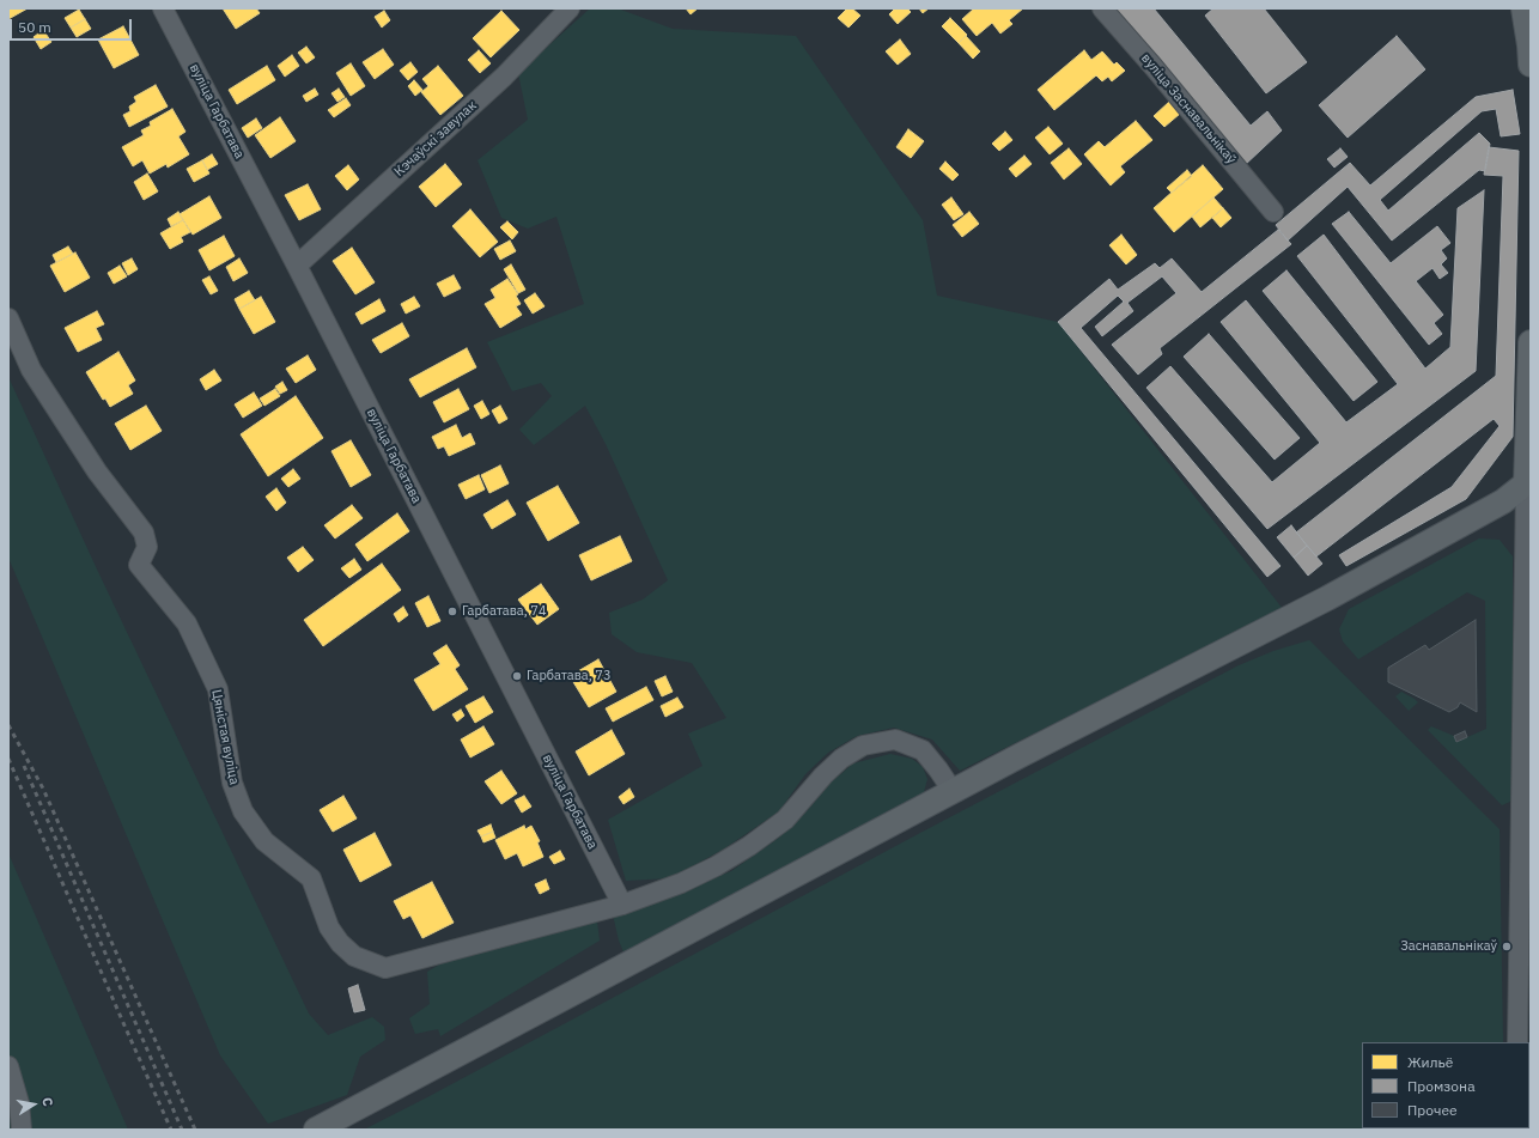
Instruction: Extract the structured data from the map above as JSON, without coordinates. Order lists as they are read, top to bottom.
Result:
{
  "streets": {
    "street": [
      "вуліца Заснавальнікаў",
      "вуліца Гарбатава",
      "Кэчаўскі завулак",
      "Цяністая вуліца"
    ]
  },
  "crossings": [
    ["вуліца Гарбатава", "Кэчаўскі завулак"],
    ["вуліца Гарбатава", "Цяністая вуліца"]
  ],
  "places": ["Гарбатава, 74", "Гарбатава, 73", "Заснавальнікаў"],
  "legend": ["Жильё", "Промзона", "Прочее"],
  "scale_bar": "50 m",
  "north": "right"
}
